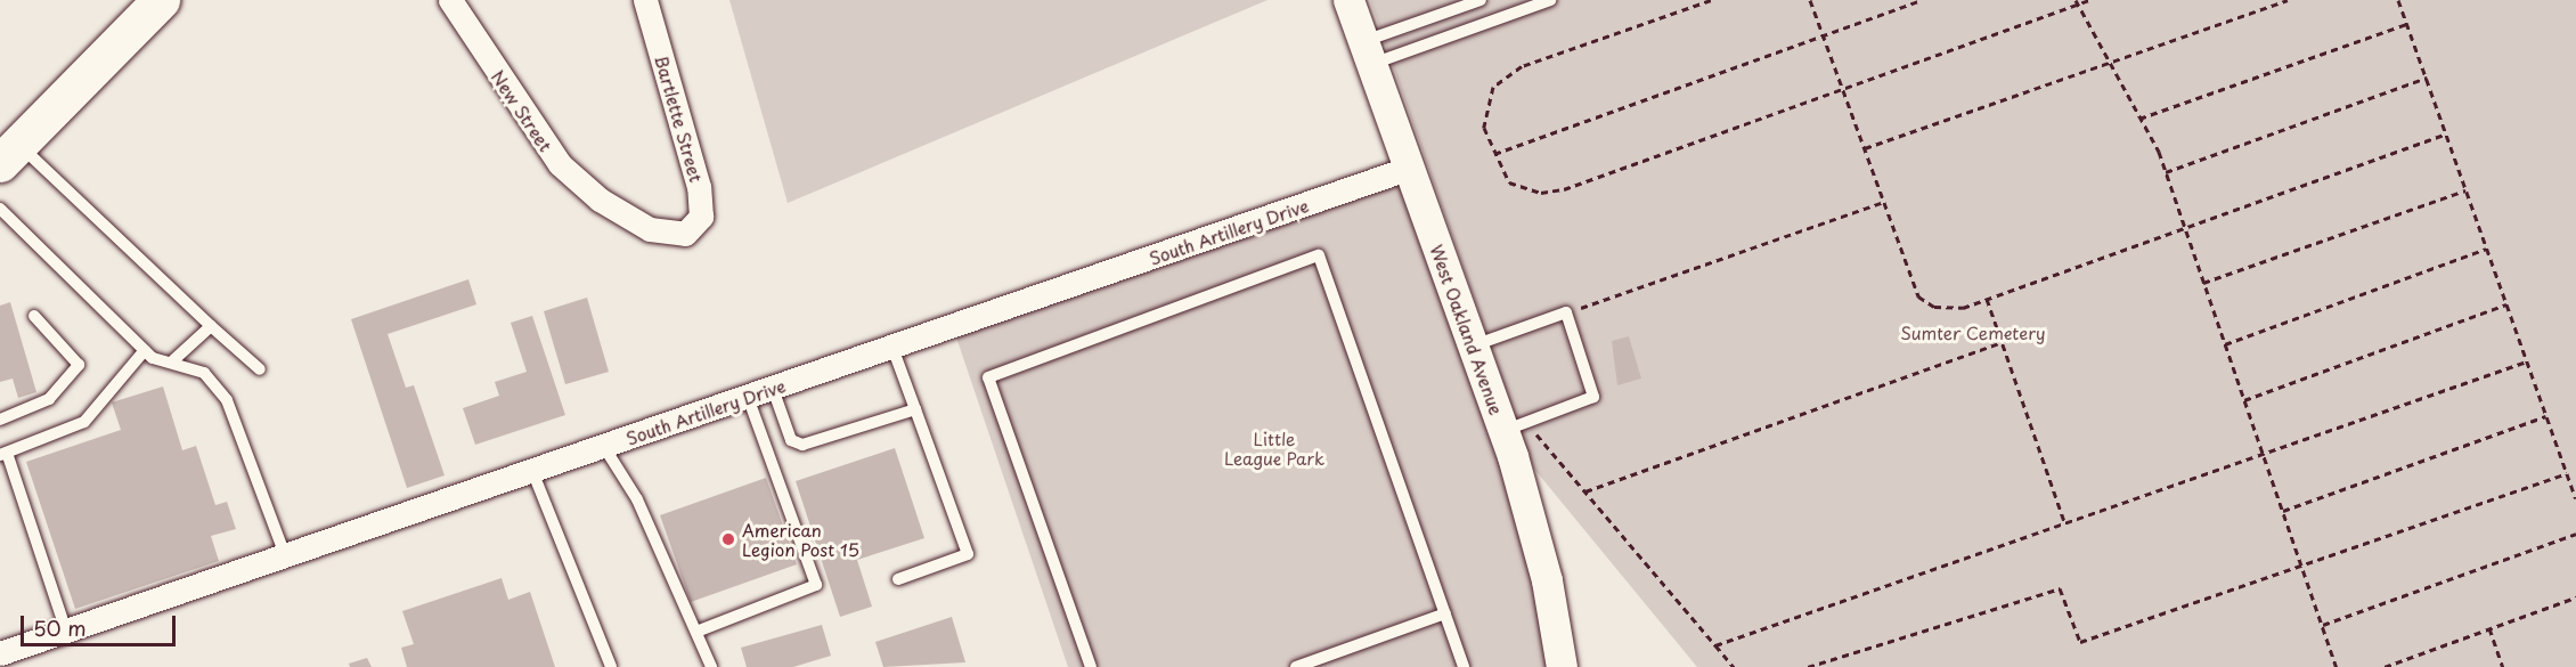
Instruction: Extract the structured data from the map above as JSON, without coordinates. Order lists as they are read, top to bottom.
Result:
{
  "streets": {
    "street": [
      "New Street",
      "Bartlette Street",
      "South Artillery Drive",
      "West Oakland Avenue"
    ]
  },
  "crossings": [
    ["New Street", "Bartlette Street"],
    ["South Artillery Drive", "West Oakland Avenue"]
  ],
  "parks": ["Sumter Cemetery", "Little League Park"],
  "places": ["American Legion Post 15"],
  "scale_bar": "50 m"
}
